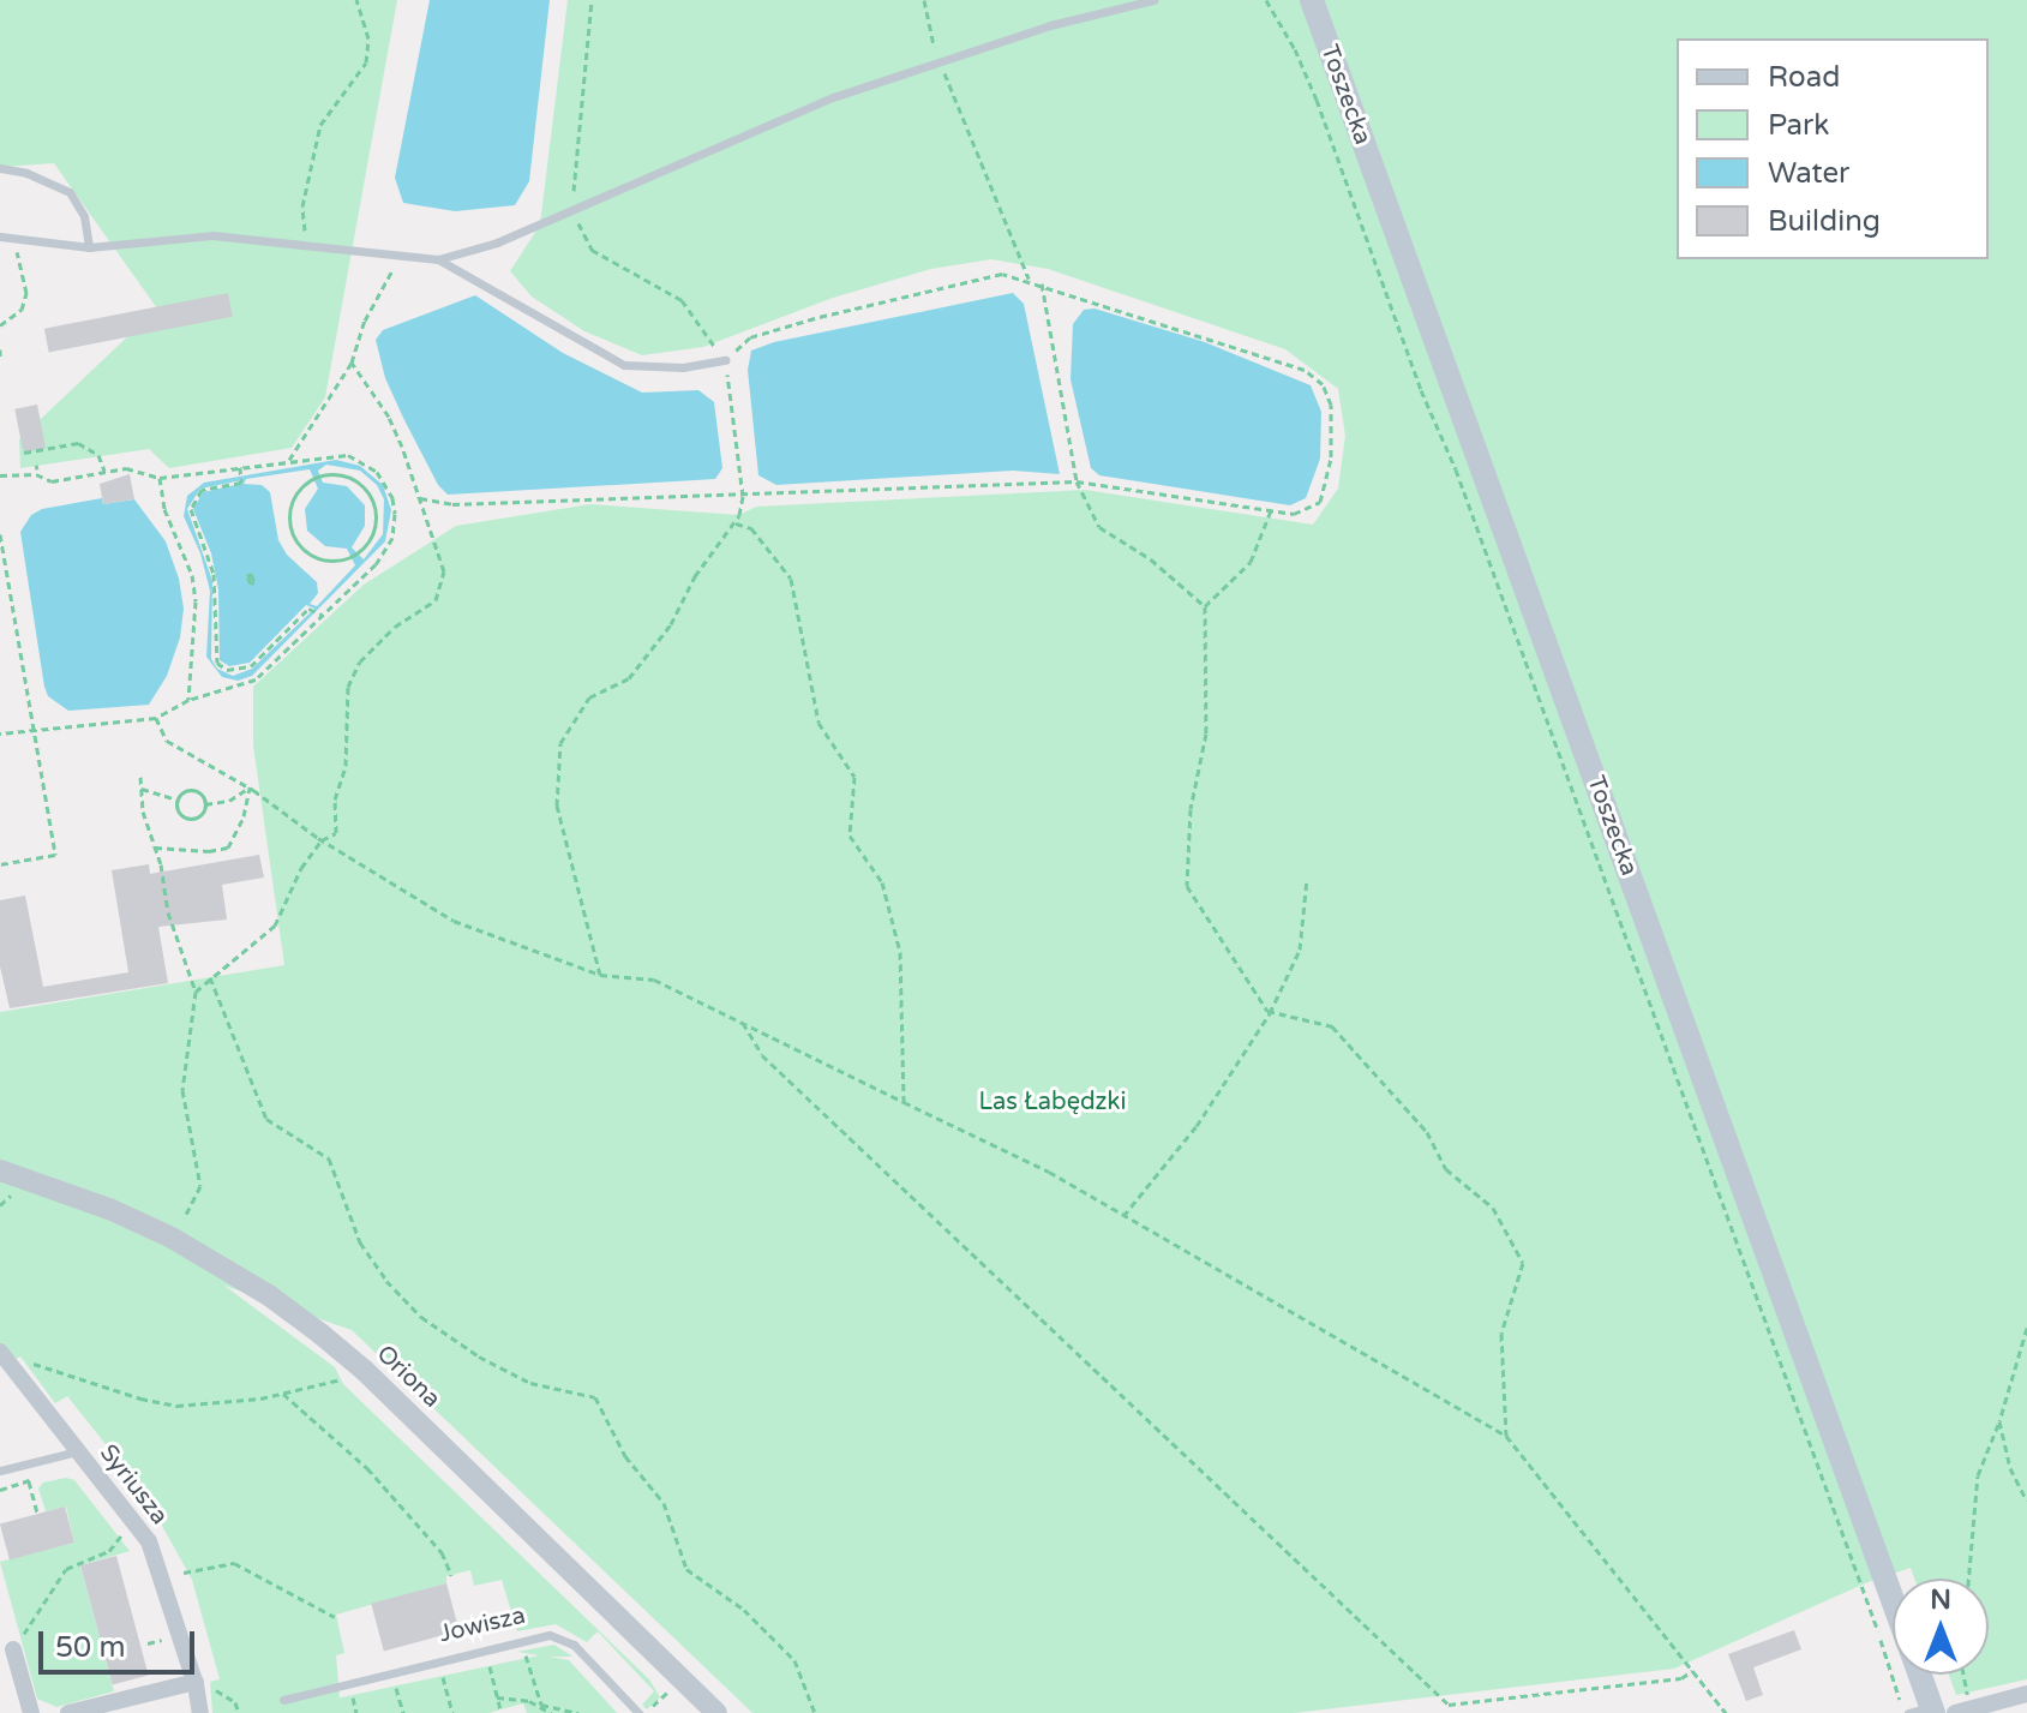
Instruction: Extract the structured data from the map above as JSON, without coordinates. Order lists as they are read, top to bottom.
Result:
{
  "streets": {
    "main road": ["Toszecka"],
    "street": ["Oriona", "Syriusza"],
    "lane": ["Jowisza"]
  },
  "parks": ["Las Łabędzki"],
  "legend": [
    "Road",
    "Park",
    "Water",
    "Building"
  ],
  "scale_bar": "50 m",
  "north": "top"
}
